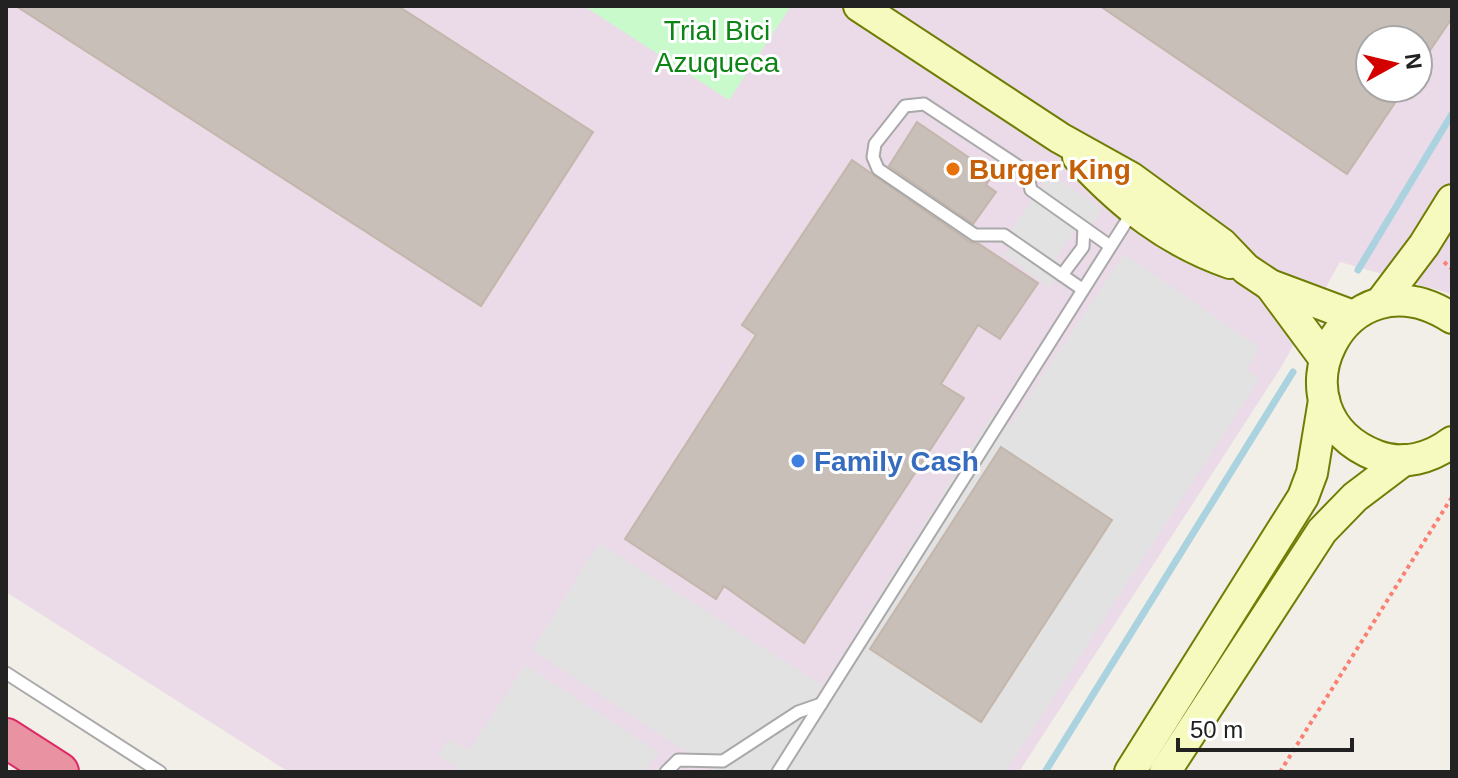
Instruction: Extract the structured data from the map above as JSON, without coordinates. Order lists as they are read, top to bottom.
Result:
{
  "parks": ["Trial Bici Azuqueca"],
  "places": ["Burger King", "Family Cash"],
  "scale_bar": "50 m",
  "north": "right"
}
